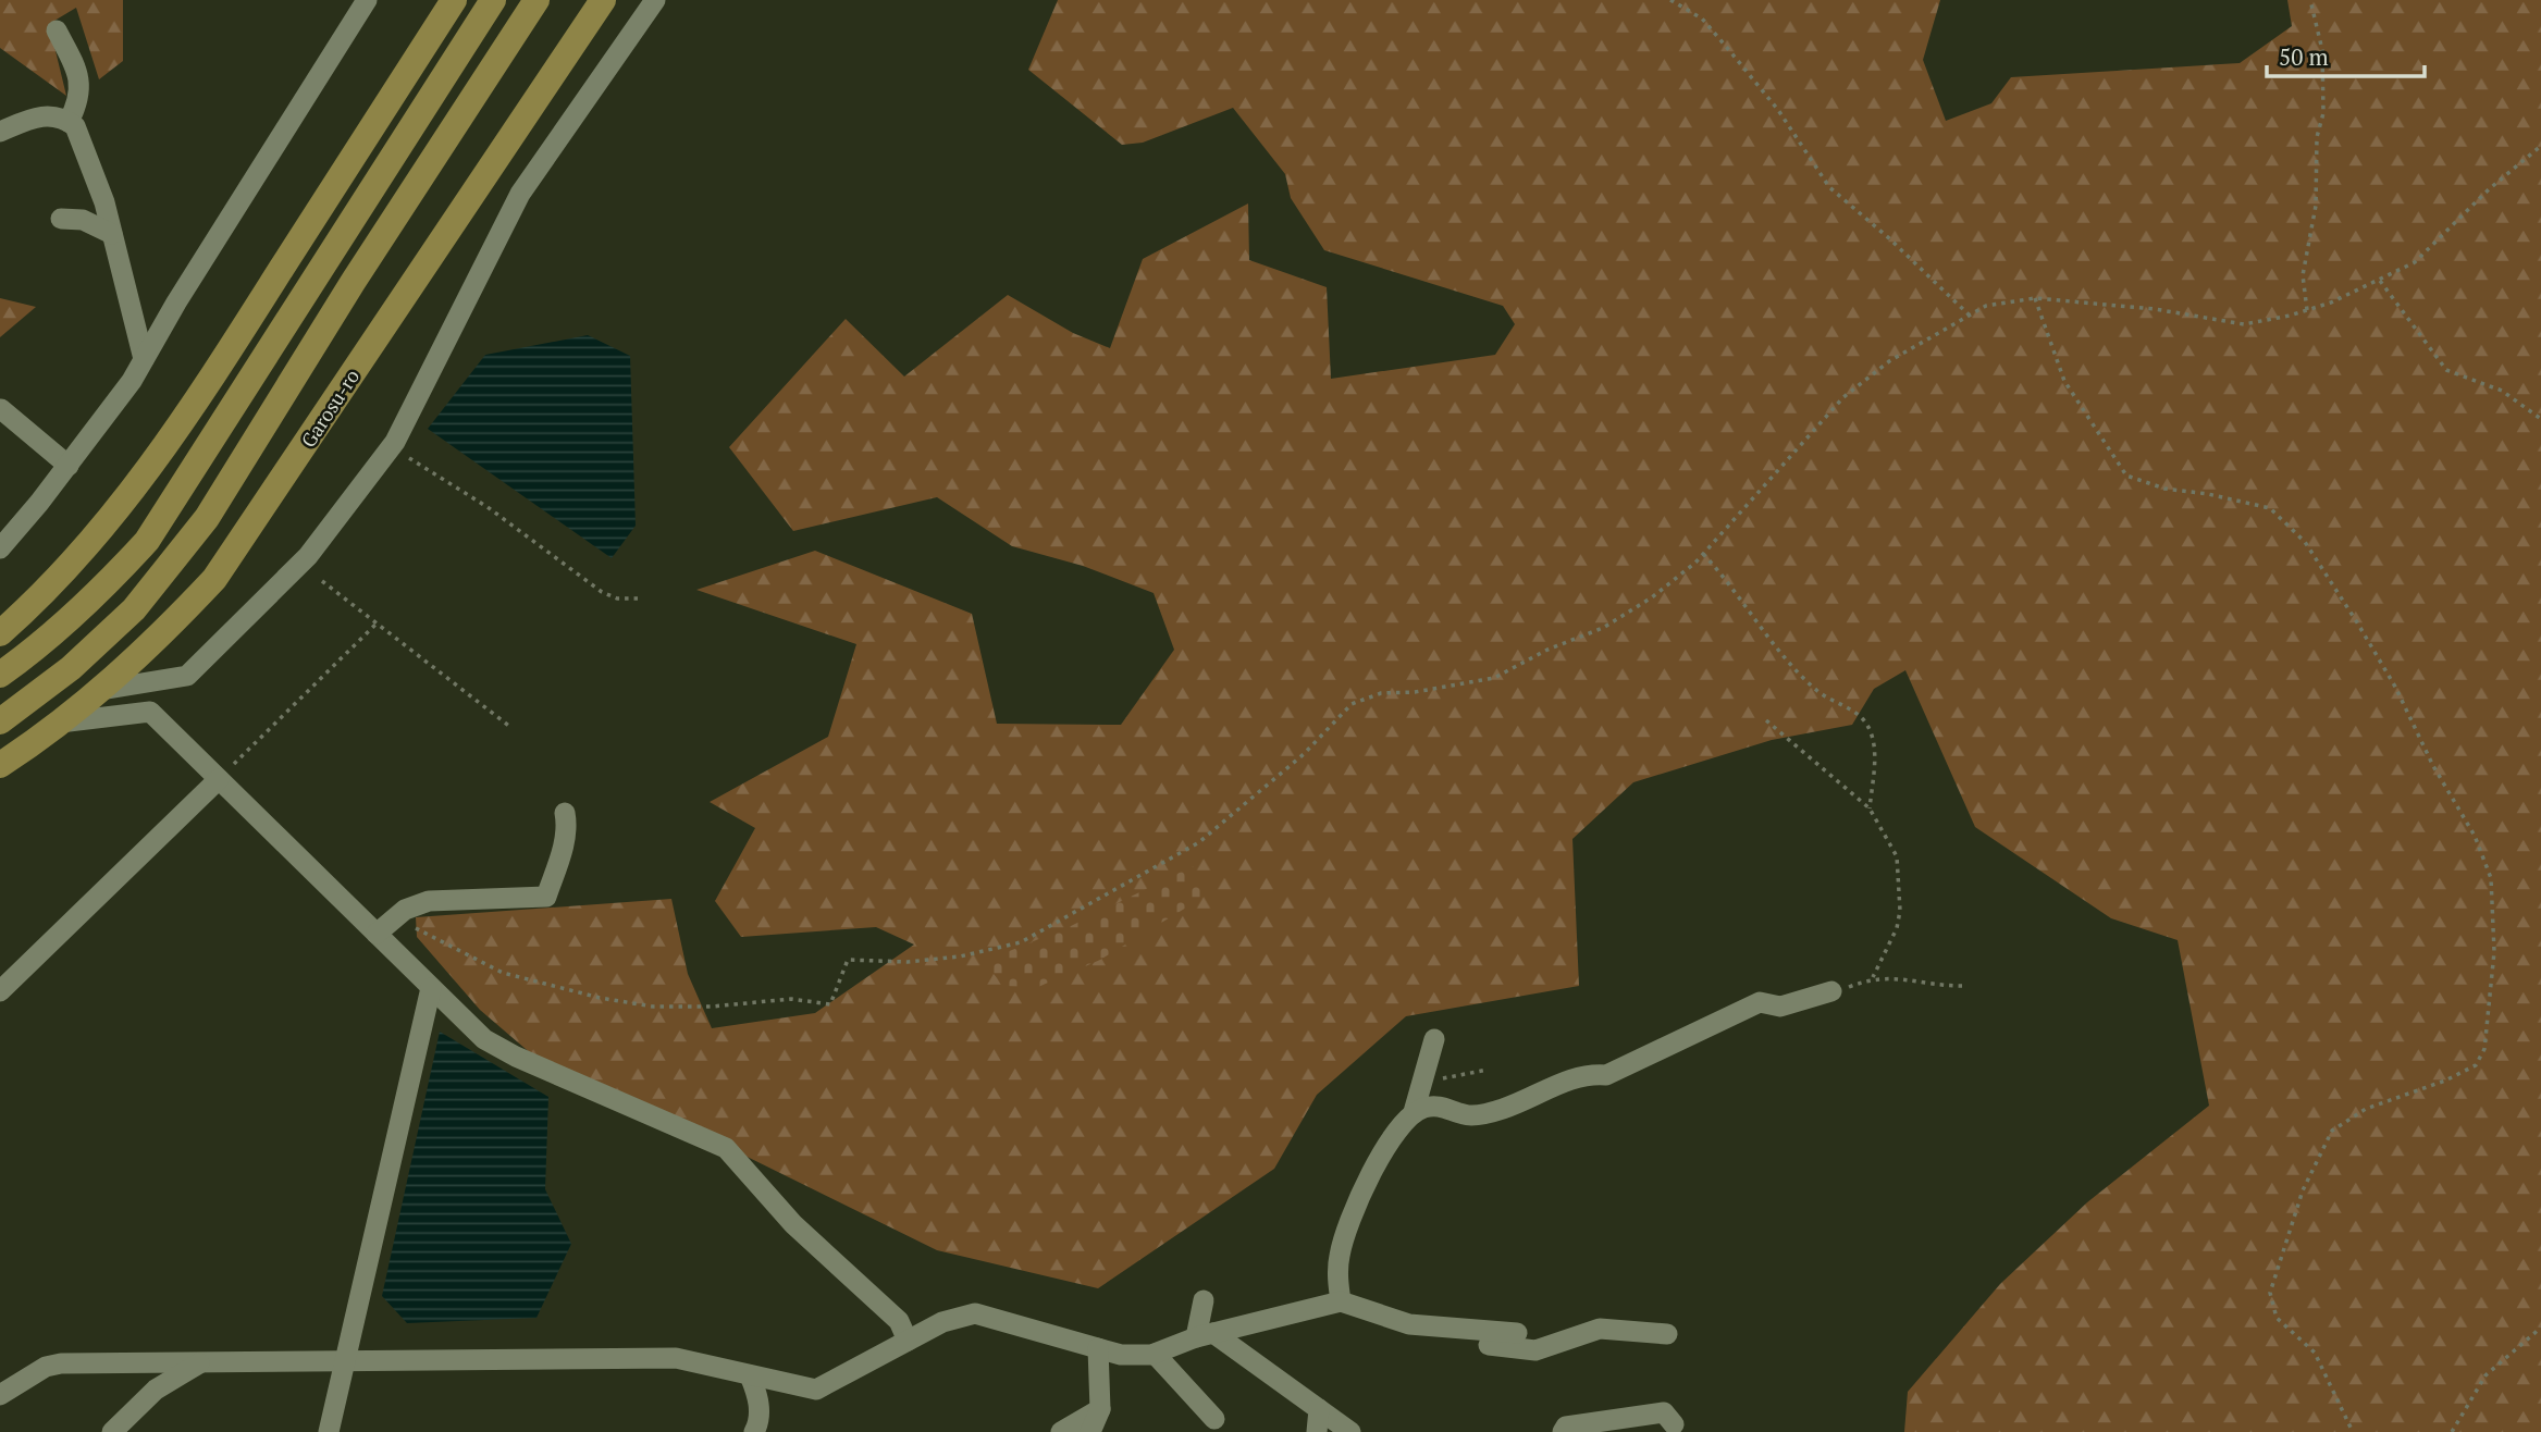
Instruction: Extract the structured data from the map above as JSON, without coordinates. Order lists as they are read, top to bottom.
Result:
{
  "streets": {
    "main road": ["Garosu-ro"]
  },
  "scale_bar": "50 m"
}
